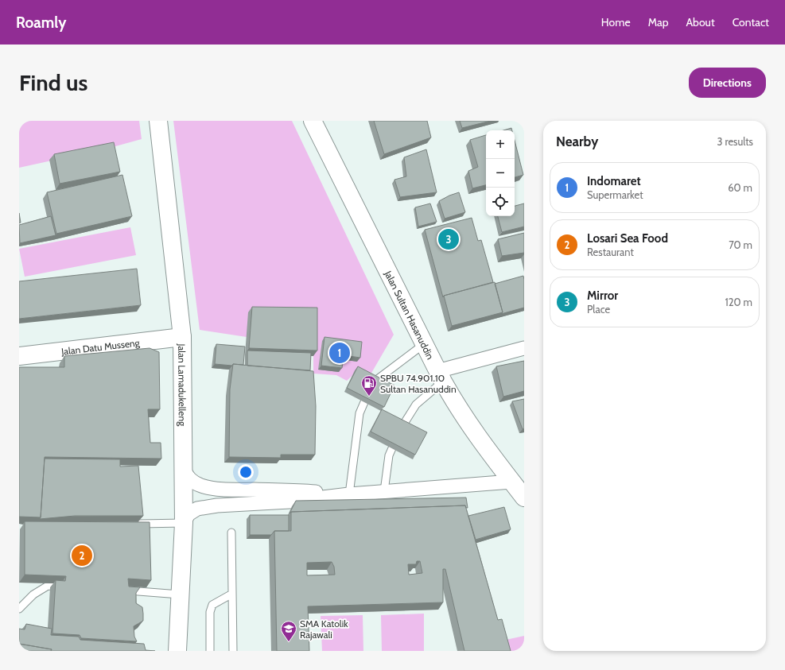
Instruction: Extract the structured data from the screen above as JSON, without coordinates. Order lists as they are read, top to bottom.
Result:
{
  "streets": {
    "street": ["Jalan Sultan Hasanuddin", "Jalan Datu Musseng", "Jalan Lamadukelleng"]
  },
  "crossings": [
    ["Jalan Datu Musseng", "Jalan Lamadukelleng"]
  ],
  "places": {
    "fuel station": ["SPBU 74.901.10 Sultan Hasanuddin"],
    "school or university": ["SMA Katolik Rajawali"]
  },
  "page": {
    "header": "Roamly",
    "nav": [
      "Home",
      "Map",
      "About",
      "Contact"
    ],
    "buttons": "Directions",
    "title": "Find us",
    "heading": ["Nearby", "3 results"],
    "map_buttons": ["+", "−"],
    "list": [
      {
        "mark": "1",
        "name": "Indomaret",
        "note": "Supermarket",
        "value": "60 m"
      },
      {
        "mark": "2",
        "name": "Losari Sea Food",
        "note": "Restaurant",
        "value": "70 m"
      },
      {
        "mark": "3",
        "name": "Mirror",
        "note": "Place",
        "value": "120 m"
      }
    ],
    "pins": ["3", "1", "2"]
  }
}
